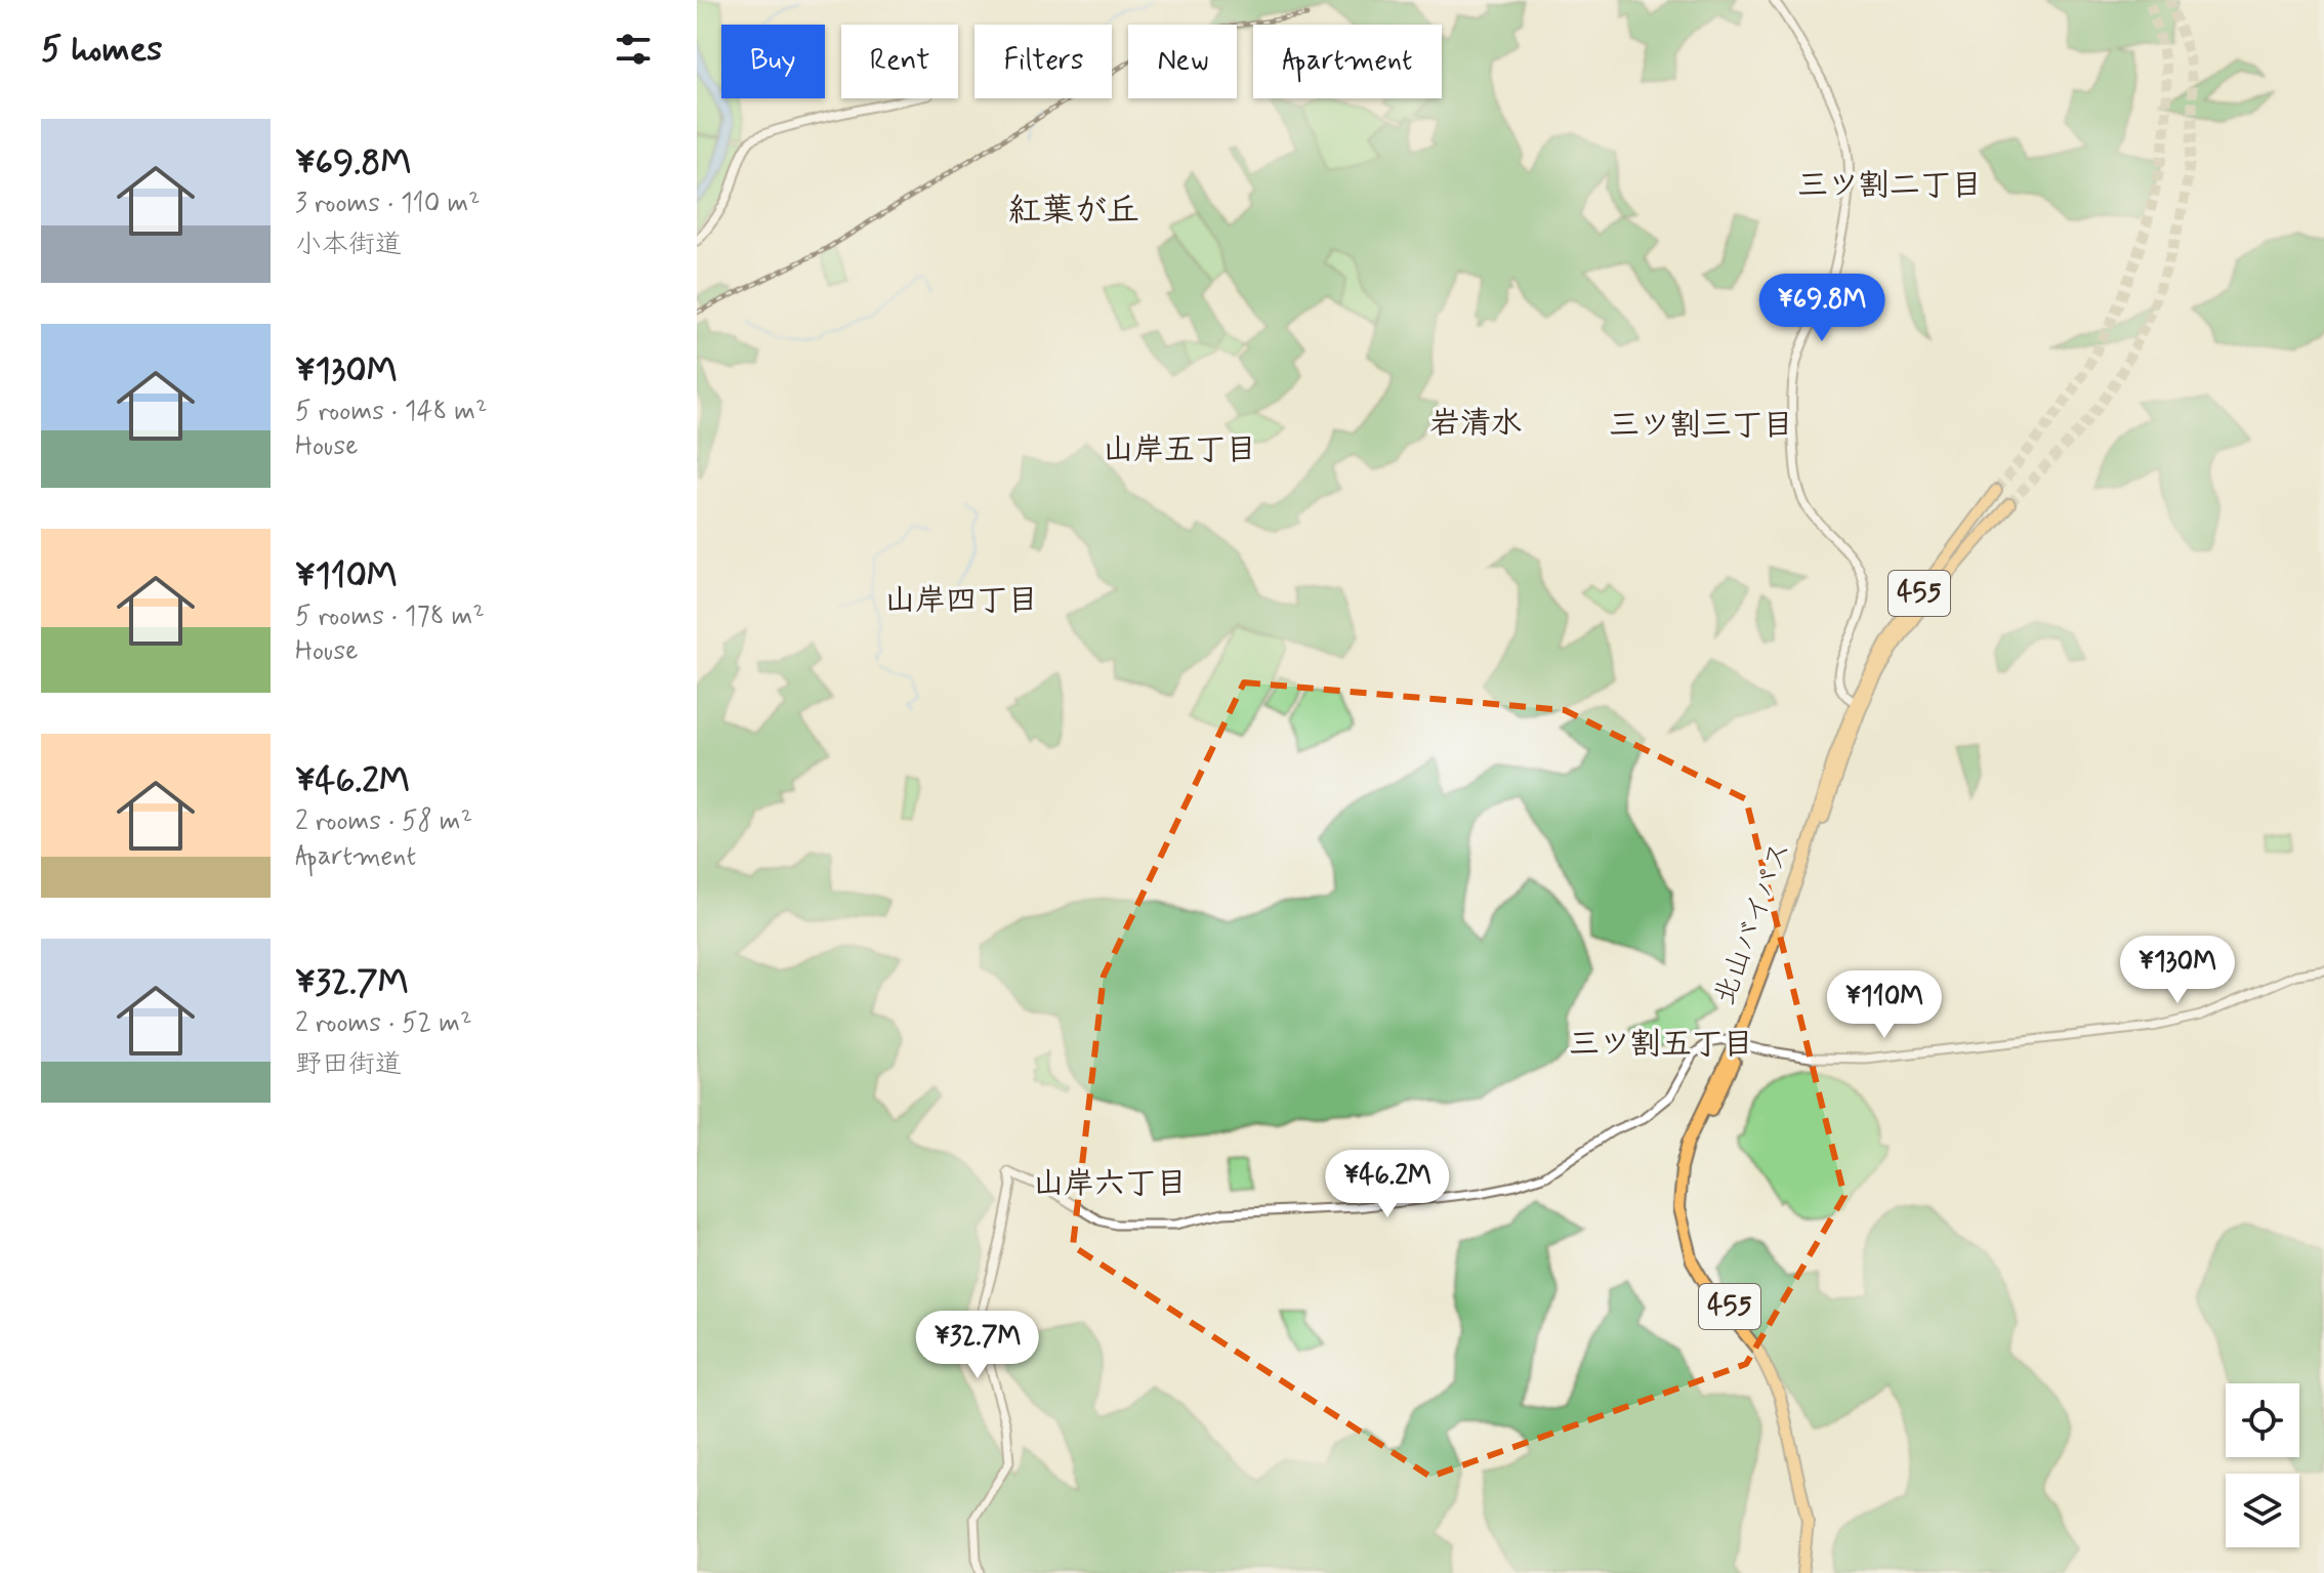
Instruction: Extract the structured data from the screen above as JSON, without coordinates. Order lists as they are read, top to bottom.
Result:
{
  "streets": {
    "highway": ["455", "北山バイパス"]
  },
  "districts": [
    "三ツ割二丁目",
    "紅葉が丘",
    "岩清水",
    "三ツ割三丁目",
    "山岸五丁目",
    "山岸四丁目",
    "三ツ割五丁目",
    "山岸六丁目"
  ],
  "page": {
    "heading": "5 homes",
    "chip": [
      "Buy",
      "Rent",
      "Filters",
      "New",
      "Apartment"
    ],
    "list": [
      {
        "name": "¥69.8M",
        "note": "3 rooms · 110 m² · 小本街道"
      },
      {
        "name": "¥130M",
        "note": "5 rooms · 148 m² · House"
      },
      {
        "name": "¥110M",
        "note": "5 rooms · 178 m² · House"
      },
      {
        "name": "¥46.2M",
        "note": "2 rooms · 58 m² · Apartment"
      },
      {
        "name": "¥32.7M",
        "note": "2 rooms · 52 m² · 野田街道"
      }
    ],
    "price": [
      "¥69.8M",
      "¥130M",
      "¥110M",
      "¥46.2M",
      "¥32.7M"
    ]
  }
}
